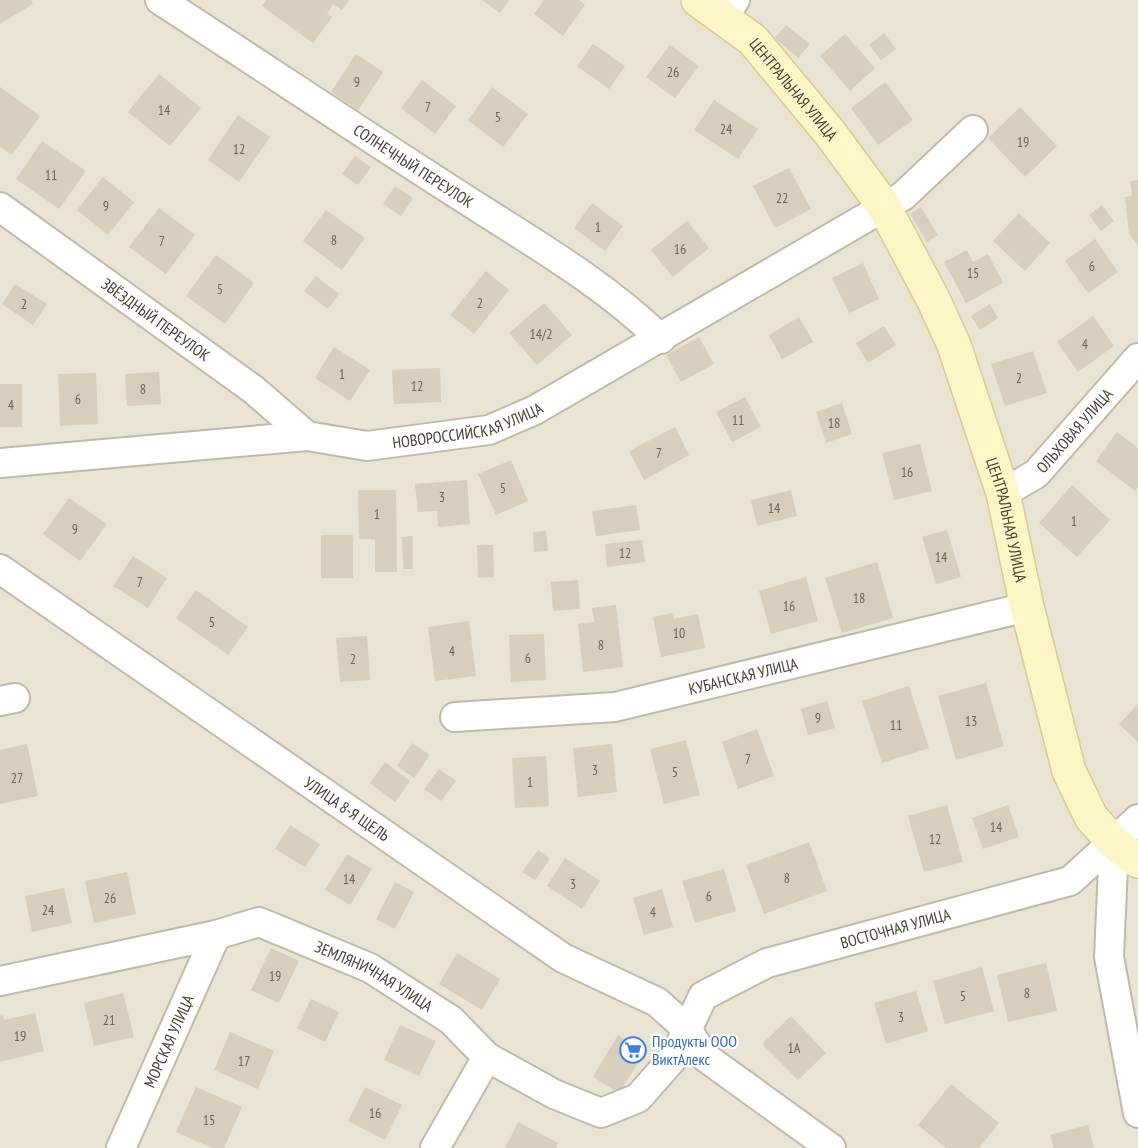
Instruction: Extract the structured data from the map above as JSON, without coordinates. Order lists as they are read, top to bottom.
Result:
{
  "streets": {
    "street": [
      "ЦЕНТРАЛЬНАЯ УЛИЦА",
      "СОЛНЕЧНЫЙ ПЕРЕУЛОК",
      "ЗВЁЗДНЫЙ ПЕРЕУЛОК",
      "НОВОРОССИЙСКАЯ УЛИЦА",
      "ОЛЬХОВАЯ УЛИЦА",
      "КУБАНСКАЯ УЛИЦА",
      "УЛИЦА 8-Я ЩЕЛЬ",
      "ВОСТОЧНАЯ УЛИЦА",
      "ЗЕМЛЯНИЧНАЯ УЛИЦА",
      "МОРСКАЯ УЛИЦА"
    ]
  },
  "crossings": [
    ["ЦЕНТРАЛЬНАЯ УЛИЦА", "НОВОРОССИЙСКАЯ УЛИЦА"],
    ["ЦЕНТРАЛЬНАЯ УЛИЦА", "ОЛЬХОВАЯ УЛИЦА"],
    ["ЦЕНТРАЛЬНАЯ УЛИЦА", "КУБАНСКАЯ УЛИЦА"],
    ["ЦЕНТРАЛЬНАЯ УЛИЦА", "ВОСТОЧНАЯ УЛИЦА"],
    ["СОЛНЕЧНЫЙ ПЕРЕУЛОК", "НОВОРОССИЙСКАЯ УЛИЦА"],
    ["ЗВЁЗДНЫЙ ПЕРЕУЛОК", "НОВОРОССИЙСКАЯ УЛИЦА"],
    ["УЛИЦА 8-Я ЩЕЛЬ", "ВОСТОЧНАЯ УЛИЦА"],
    ["УЛИЦА 8-Я ЩЕЛЬ", "ЗЕМЛЯНИЧНАЯ УЛИЦА"],
    ["ВОСТОЧНАЯ УЛИЦА", "ЗЕМЛЯНИЧНАЯ УЛИЦА"],
    ["ЗЕМЛЯНИЧНАЯ УЛИЦА", "МОРСКАЯ УЛИЦА"]
  ],
  "places": {
    "supermarket": ["Продукты ООО ВиктАлекс"]
  },
  "house_numbers": [
    "26",
    "9",
    "7",
    "14",
    "5",
    "24",
    "19",
    "12",
    "11",
    "22",
    "9",
    "1",
    "8",
    "7",
    "16",
    "6",
    "15",
    "5",
    "2",
    "2",
    "14/2",
    "4",
    "1",
    "2",
    "12",
    "8",
    "6",
    "4",
    "11",
    "18",
    "7",
    "16",
    "5",
    "3",
    "14",
    "1",
    "1",
    "9",
    "12",
    "14",
    "7",
    "18",
    "16",
    "5",
    "10",
    "8",
    "4",
    "6",
    "2",
    "9",
    "13",
    "11",
    "7",
    "3",
    "5",
    "27",
    "1",
    "14",
    "12",
    "8",
    "14",
    "3",
    "6",
    "26",
    "24",
    "4",
    "19",
    "8",
    "5",
    "3",
    "21",
    "19",
    "1А",
    "17",
    "16",
    "15"
  ]
}
